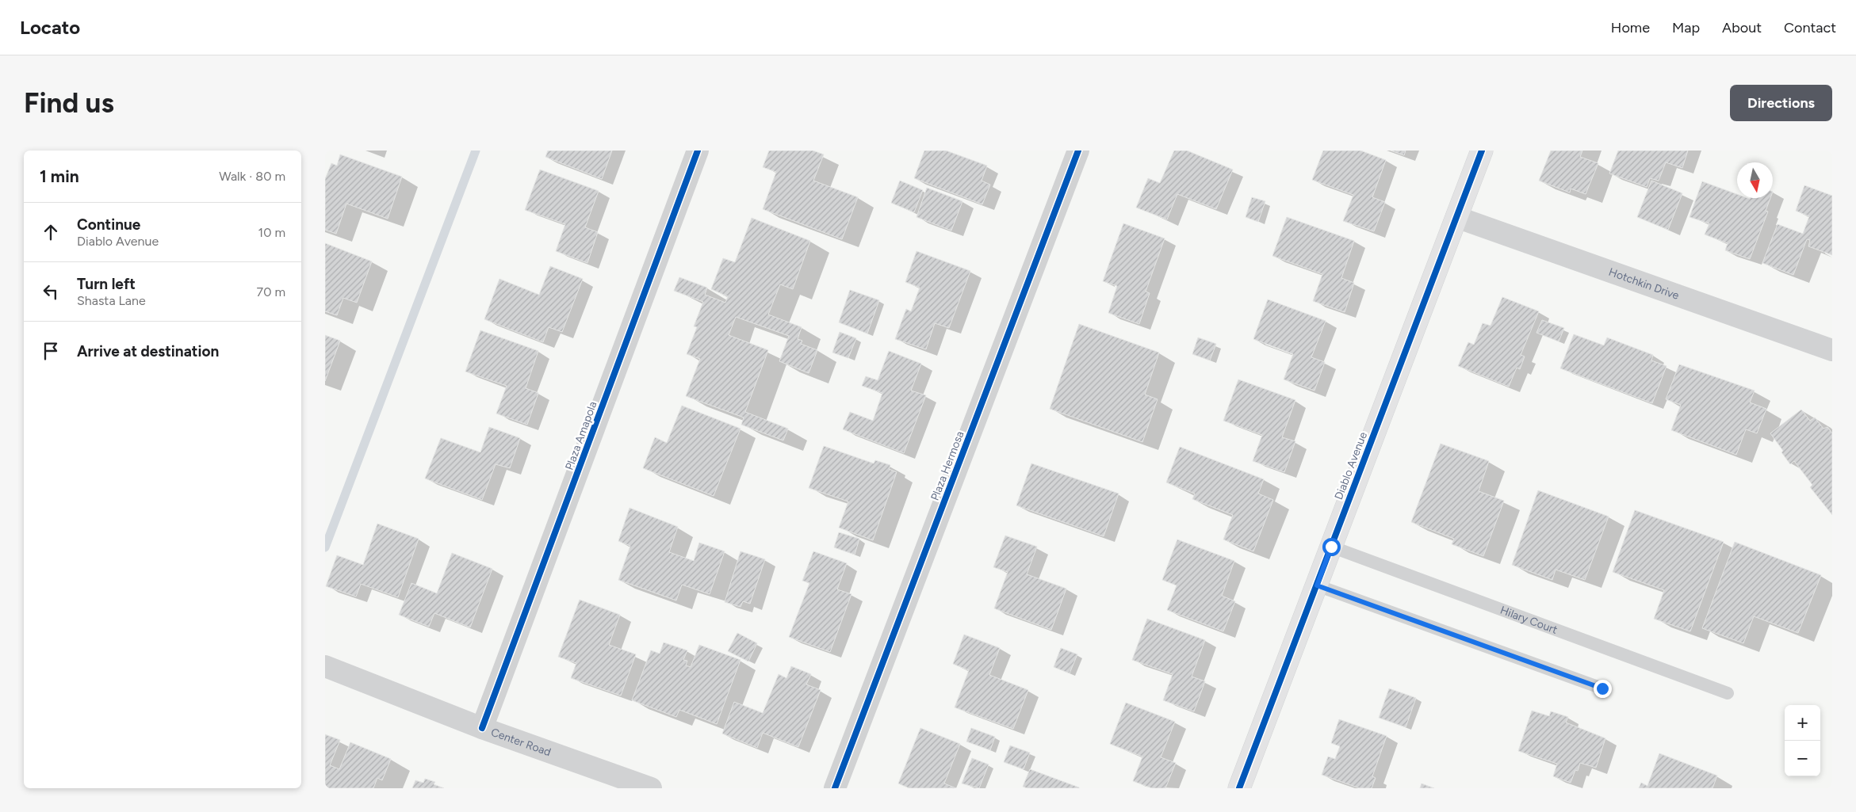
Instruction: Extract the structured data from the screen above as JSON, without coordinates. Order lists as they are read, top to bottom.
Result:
{
  "streets": {
    "street": [
      "Hotchkin Drive",
      "Plaza Amapola",
      "Plaza Hermosa",
      "Diablo Avenue",
      "Center Road"
    ],
    "lane": ["Hilary Court"]
  },
  "crossings": [
    ["Hotchkin Drive", "Diablo Avenue"],
    ["Plaza Amapola", "Center Road"],
    ["Diablo Avenue", "Hilary Court"]
  ],
  "north": "bottom",
  "page": {
    "header": "Locato",
    "nav": [
      "Home",
      "Map",
      "About",
      "Contact"
    ],
    "buttons": "Directions",
    "title": "Find us",
    "heading": ["1 min", "Walk · 80 m"],
    "list": [
      ["Continue", "Diablo Avenue", "10 m"],
      ["Turn left", "Shasta Lane", "70 m"],
      "Arrive at destination"
    ],
    "map_buttons": ["+", "−"]
  }
}
